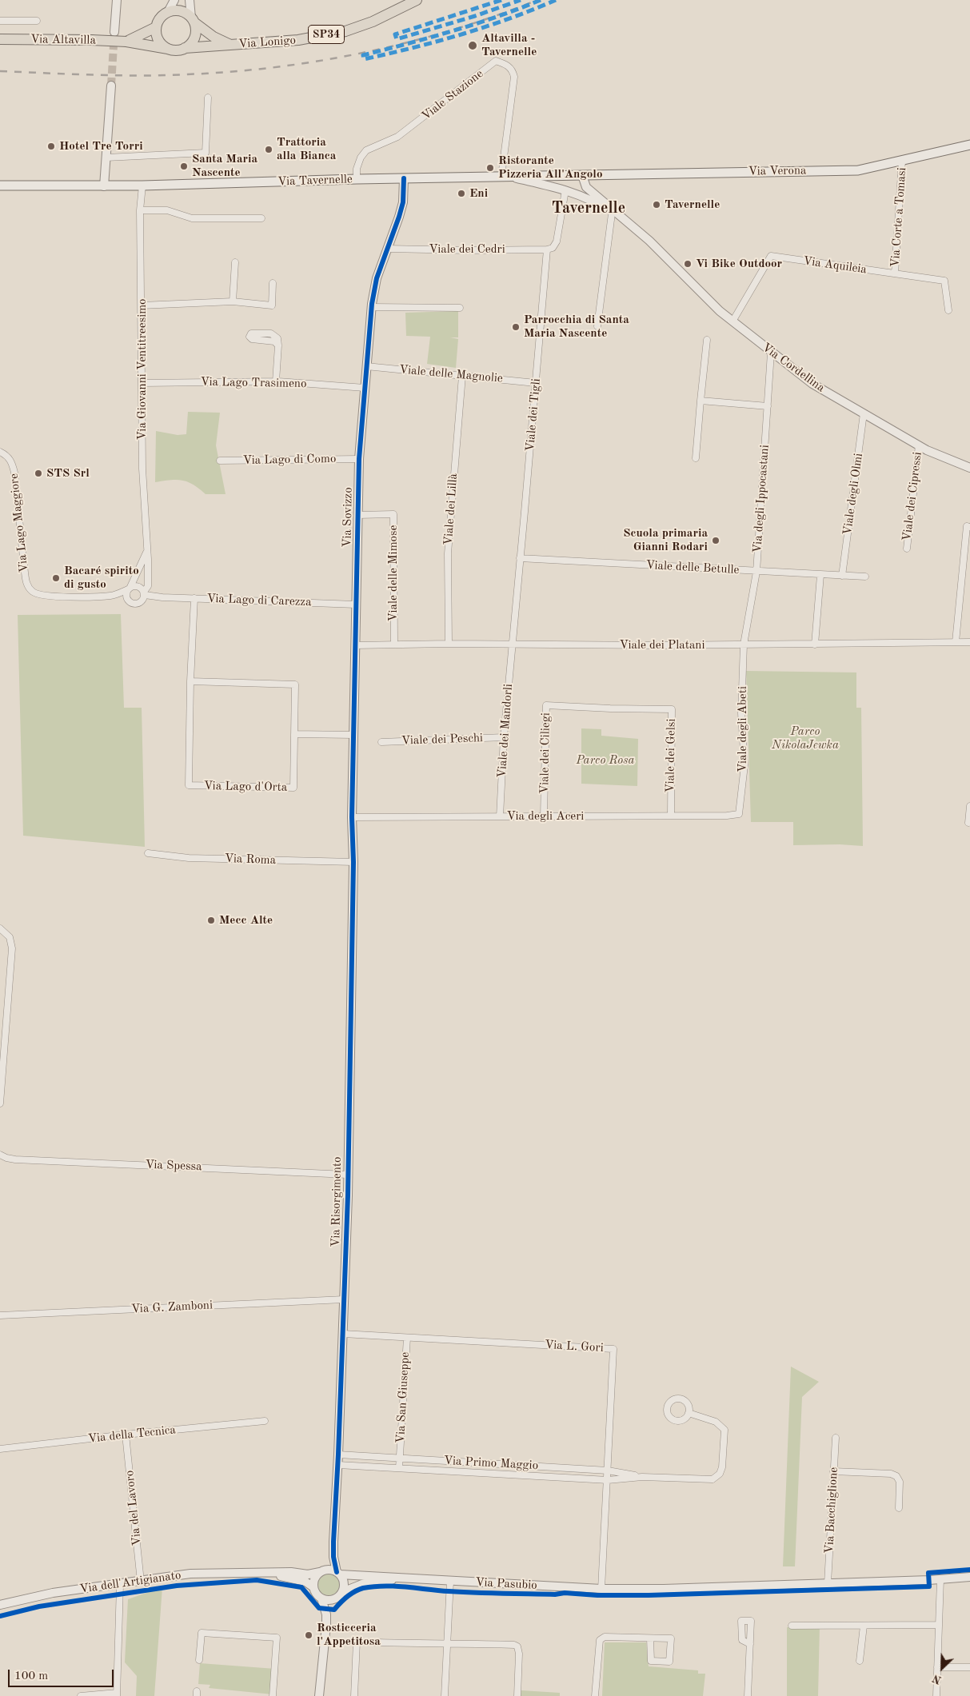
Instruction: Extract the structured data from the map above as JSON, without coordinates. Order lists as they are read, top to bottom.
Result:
{
  "streets": {
    "main road": [
      "SP34",
      "Via Altavilla",
      "Via Lonigo",
      "Via Verona",
      "Via Tavernelle"
    ],
    "street": [
      "Viale Stazione",
      "Via Corte a Tomasi",
      "Viale dei Cedri",
      "Via Aquileia",
      "Via Cordellina",
      "Via Giovanni Ventitreesimo",
      "Viale delle Magnolie",
      "Via Lago Trasimeno",
      "Viale dei Tigli",
      "Via Lago di Como",
      "Viale degli Olmi",
      "Viale dei Cipressi",
      "Via degli Ippocastani",
      "Viale dei Lillà",
      "Via Sovizzo",
      "Via Lago Maggiore",
      "Viale delle Betulle",
      "Viale delle Mimose",
      "Via Lago di Carezza",
      "Viale dei Platani",
      "Viale degli Abeti",
      "Viale dei Mandorli",
      "Viale dei Peschi",
      "Viale dei Ciliegi",
      "Viale dei Gelsi",
      "Via Lago d'Orta",
      "Via degli Aceri",
      "Via Roma",
      "Via Spessa",
      "Via Risorgimento",
      "Via G. Zamboni",
      "Via L. Gori",
      "Via San Giuseppe",
      "Via della Tecnica",
      "Via Primo Maggio",
      "Via del Lavoro",
      "Via Bacchiglione",
      "Via dell'Artigianato",
      "Via Pasubio"
    ]
  },
  "crossings": [
    ["SP34", "Via Altavilla"],
    ["SP34", "Via Lonigo"],
    ["Via Altavilla", "Via Lonigo"],
    ["Viale Stazione", "Via Tavernelle"],
    ["Viale Stazione", "Via Cordellina"],
    ["Via Verona", "Via Tavernelle"],
    ["Via Verona", "Via Corte a Tomasi"],
    ["Via Verona", "Via Cordellina"],
    ["Via Tavernelle", "Via Cordellina"],
    ["Via Tavernelle", "Via Giovanni Ventitreesimo"],
    ["Via Tavernelle", "Via Sovizzo"],
    ["Via Corte a Tomasi", "Via Aquileia"],
    ["Viale dei Cedri", "Viale dei Tigli"],
    ["Viale dei Cedri", "Via Sovizzo"],
    ["Via Aquileia", "Via Cordellina"],
    ["Via Cordellina", "Viale degli Olmi"],
    ["Via Cordellina", "Viale dei Cipressi"],
    ["Via Cordellina", "Via degli Ippocastani"],
    ["Via Giovanni Ventitreesimo", "Via Lago Trasimeno"],
    ["Via Giovanni Ventitreesimo", "Via Lago di Carezza"],
    ["Viale delle Magnolie", "Viale dei Tigli"],
    ["Viale delle Magnolie", "Viale dei Lillà"],
    ["Viale delle Magnolie", "Via Sovizzo"],
    ["Via Lago Trasimeno", "Via Sovizzo"],
    ["Viale dei Tigli", "Viale delle Betulle"],
    ["Viale dei Tigli", "Viale dei Platani"],
    ["Viale dei Tigli", "Viale dei Mandorli"],
    ["Via Lago di Como", "Via Sovizzo"],
    ["Viale degli Olmi", "Viale delle Betulle"],
    ["Via degli Ippocastani", "Viale delle Betulle"],
    ["Via degli Ippocastani", "Viale dei Platani"],
    ["Via degli Ippocastani", "Viale degli Abeti"],
    ["Viale dei Lillà", "Viale dei Platani"],
    ["Via Sovizzo", "Viale delle Mimose"],
    ["Via Sovizzo", "Via Lago di Carezza"],
    ["Via Sovizzo", "Viale dei Platani"],
    ["Via Sovizzo", "Via degli Aceri"],
    ["Via Sovizzo", "Via Roma"],
    ["Via Sovizzo", "Via Risorgimento"],
    ["Viale delle Mimose", "Viale dei Platani"],
    ["Via Lago di Carezza", "Via Lago d'Orta"],
    ["Viale dei Platani", "Viale degli Abeti"],
    ["Viale dei Platani", "Viale dei Mandorli"],
    ["Viale degli Abeti", "Via degli Aceri"],
    ["Viale dei Mandorli", "Viale dei Peschi"],
    ["Viale dei Mandorli", "Via degli Aceri"],
    ["Viale dei Ciliegi", "Viale dei Gelsi"],
    ["Viale dei Ciliegi", "Via degli Aceri"],
    ["Viale dei Gelsi", "Via degli Aceri"],
    ["Via Roma", "Via Risorgimento"],
    ["Via Spessa", "Via Risorgimento"],
    ["Via Risorgimento", "Via G. Zamboni"],
    ["Via Risorgimento", "Via L. Gori"],
    ["Via Risorgimento", "Via Primo Maggio"],
    ["Via L. Gori", "Via San Giuseppe"],
    ["Via L. Gori", "Via Primo Maggio"],
    ["Via L. Gori", "Via Pasubio"],
    ["Via San Giuseppe", "Via Primo Maggio"],
    ["Via della Tecnica", "Via del Lavoro"],
    ["Via del Lavoro", "Via dell'Artigianato"],
    ["Via Bacchiglione", "Via Pasubio"],
    ["Via dell'Artigianato", "Via Pasubio"]
  ],
  "districts": ["Tavernelle"],
  "parks": ["Parco NikolaJewka", "Parco Rosa"],
  "places": [
    "Altavilla - Tavernelle",
    "Hotel Tre Torri",
    "Trattoria alla Bianca",
    "Santa Maria Nascente",
    "Ristorante Pizzeria All'Angolo",
    "Eni",
    "Tavernelle",
    "Vi Bike Outdoor",
    "Parrocchia di Santa Maria Nascente",
    "STS Srl",
    "Scuola primaria Gianni Rodari",
    "Bacaré spirito di gusto",
    "Mecc Alte",
    "Rosticceria l'Appetitosa"
  ],
  "scale_bar": "100 m",
  "north": "bottom left"
}
